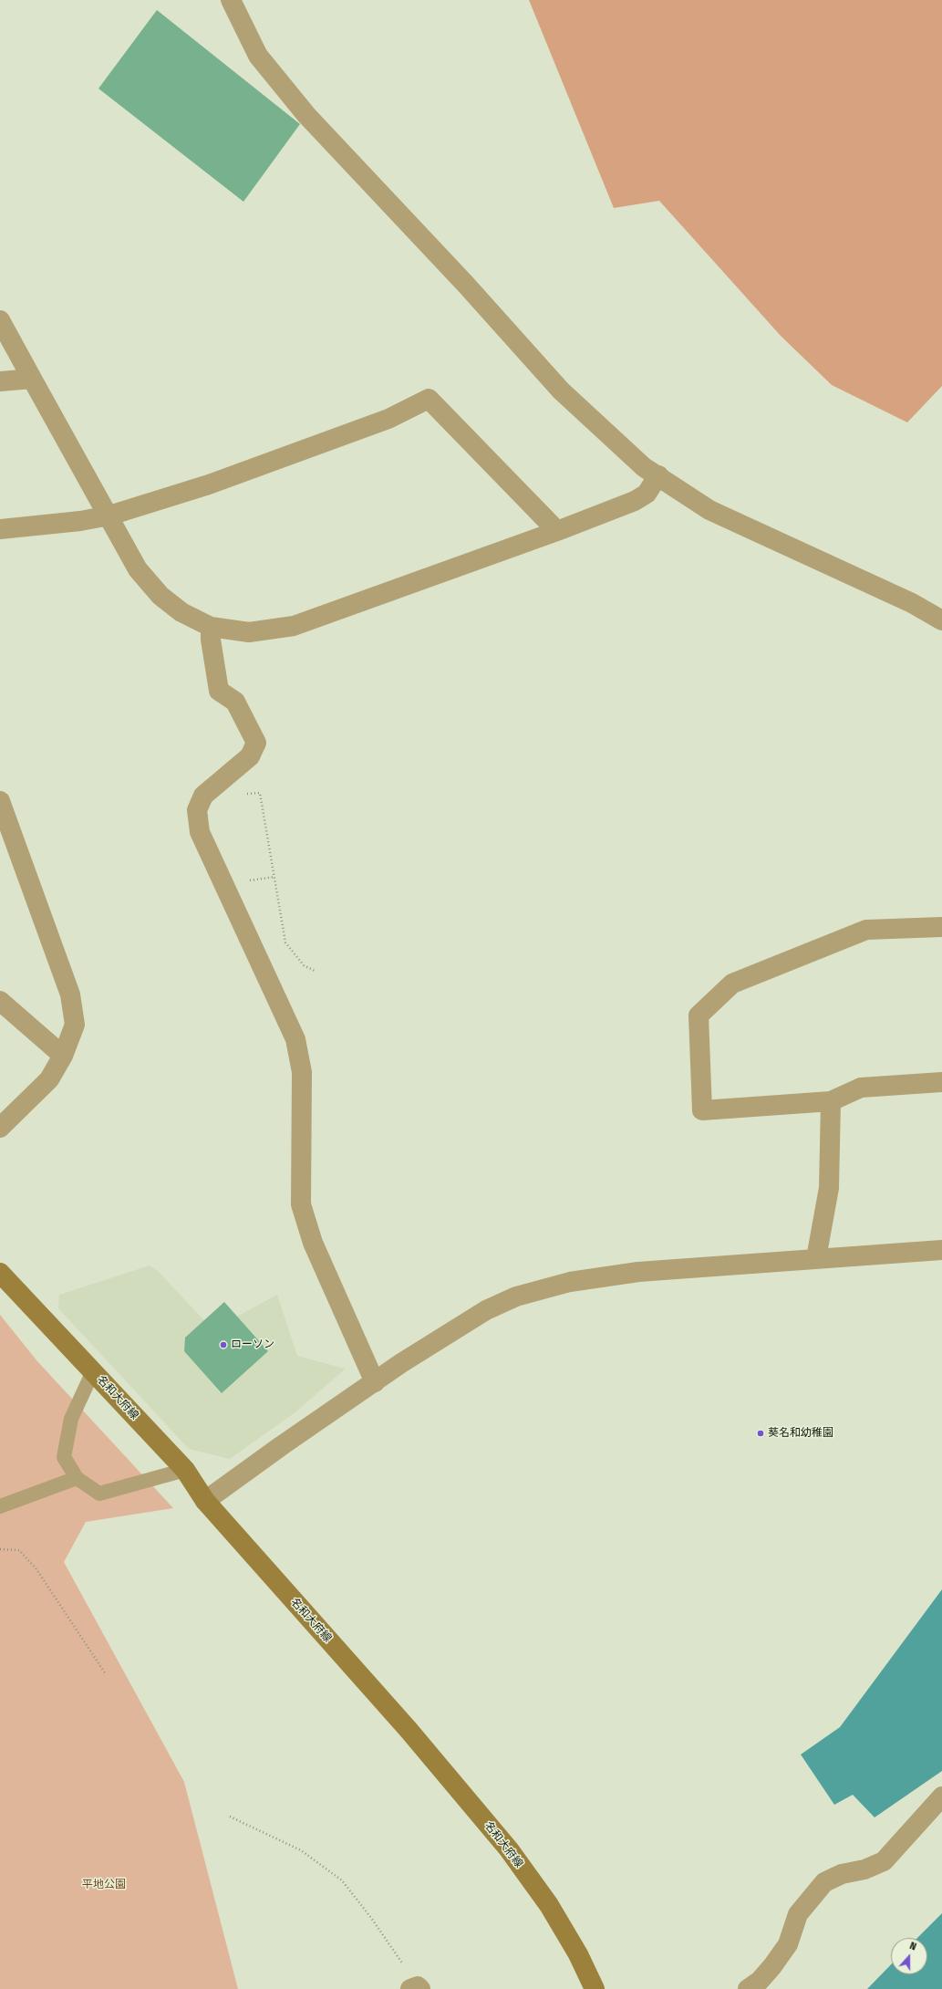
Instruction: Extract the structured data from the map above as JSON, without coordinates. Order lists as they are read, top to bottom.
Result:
{
  "streets": {
    "main road": ["名和大府線"]
  },
  "parks": ["平地公園"],
  "places": ["ローソン", "葵名和幼稚園"],
  "north": "top"
}
